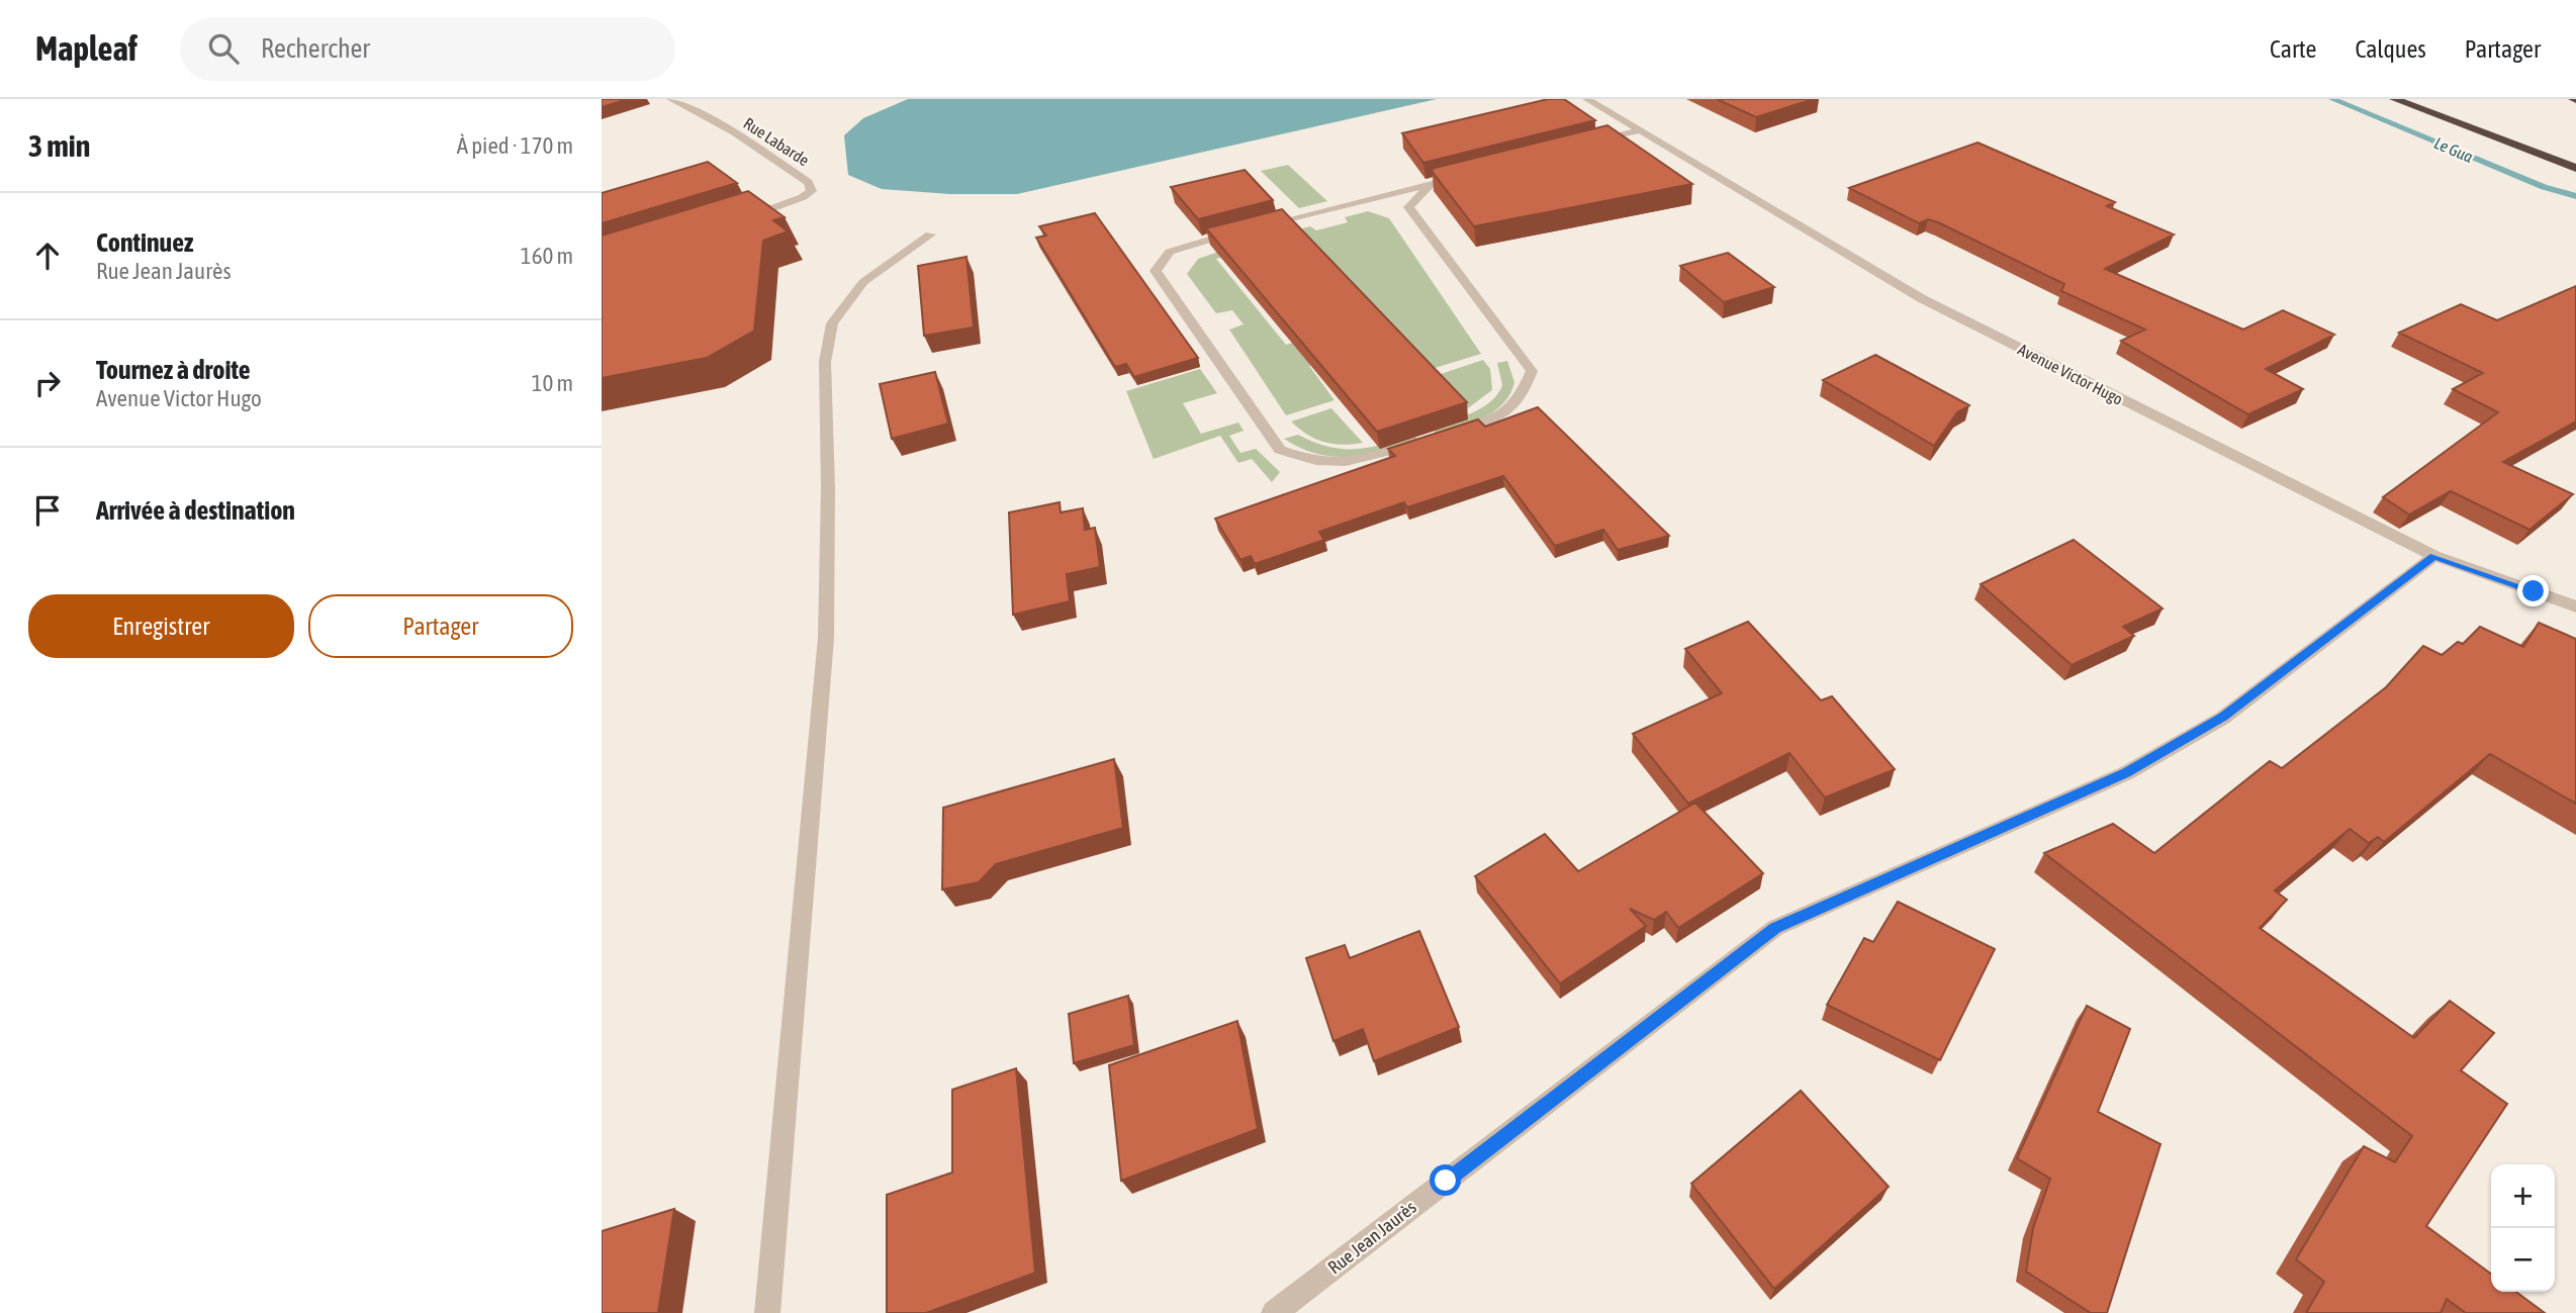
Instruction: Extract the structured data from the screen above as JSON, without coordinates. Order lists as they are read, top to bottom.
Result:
{
  "streets": {
    "street": ["Rue Labarde", "Avenue Victor Hugo", "Rue Jean Jaurès"]
  },
  "crossings": [
    ["Avenue Victor Hugo", "Rue Jean Jaurès"]
  ],
  "water": ["Le Gua"],
  "page": {
    "header": "Mapleaf",
    "search": "Rechercher",
    "nav": ["Carte", "Calques", "Partager"],
    "heading": ["3 min", "À pied · 170 m"],
    "list": [
      ["Continuez", "Rue Jean Jaurès", "160 m"],
      ["Tournez à droite", "Avenue Victor Hugo", "10 m"],
      "Arrivée à destination"
    ],
    "buttons": ["Enregistrer", "Partager"],
    "map_buttons": ["+", "−"]
  }
}
